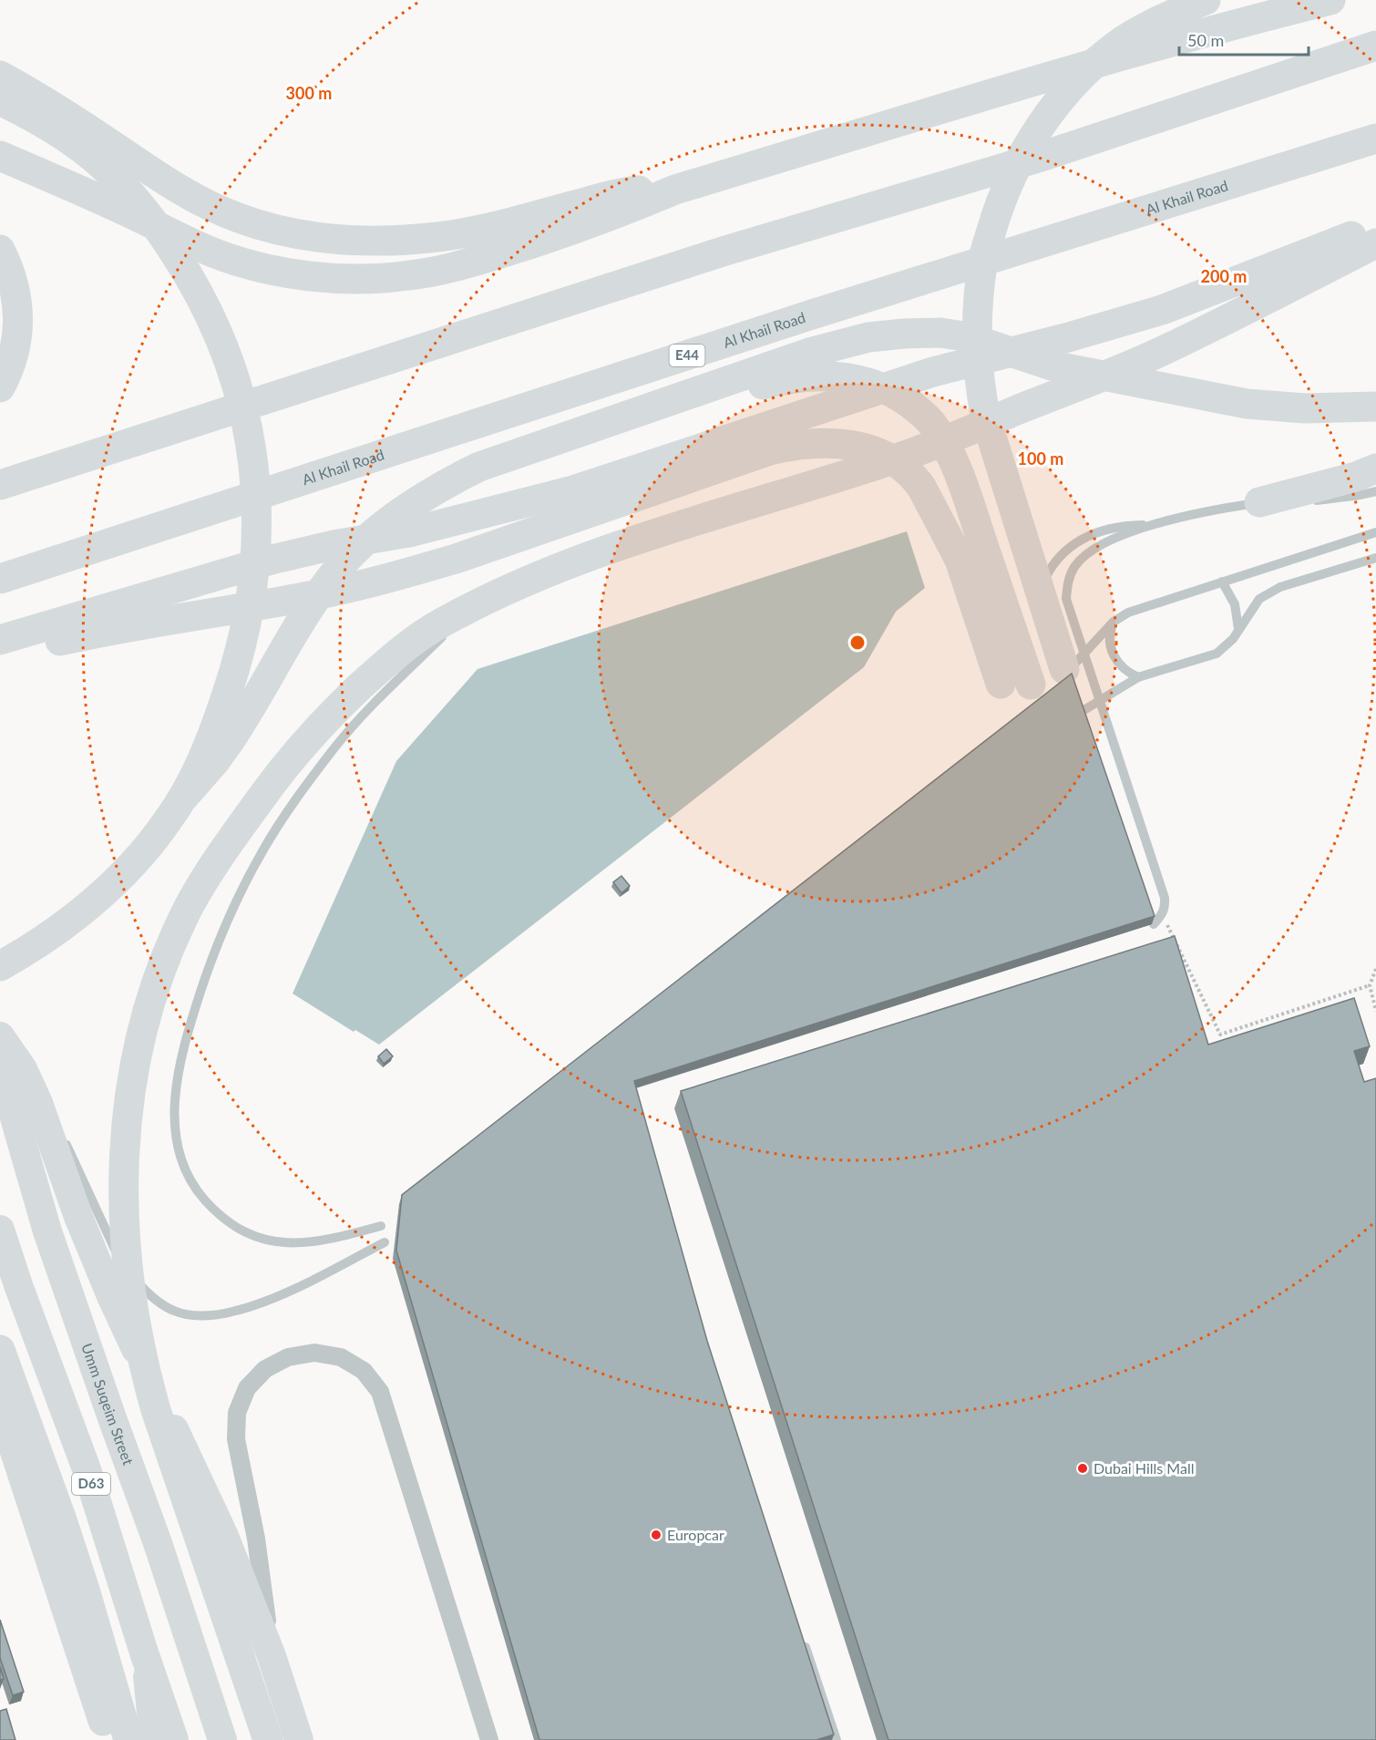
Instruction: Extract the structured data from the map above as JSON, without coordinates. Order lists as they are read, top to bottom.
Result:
{
  "streets": {
    "highway": ["Al Khail Road", "E44"],
    "main road": ["Umm Suqeim Street", "D63"]
  },
  "places": ["Dubai Hills Mall", "Europcar"],
  "scale_bar": "50 m",
  "rings": ["300 m", "200 m", "100 m"]
}
